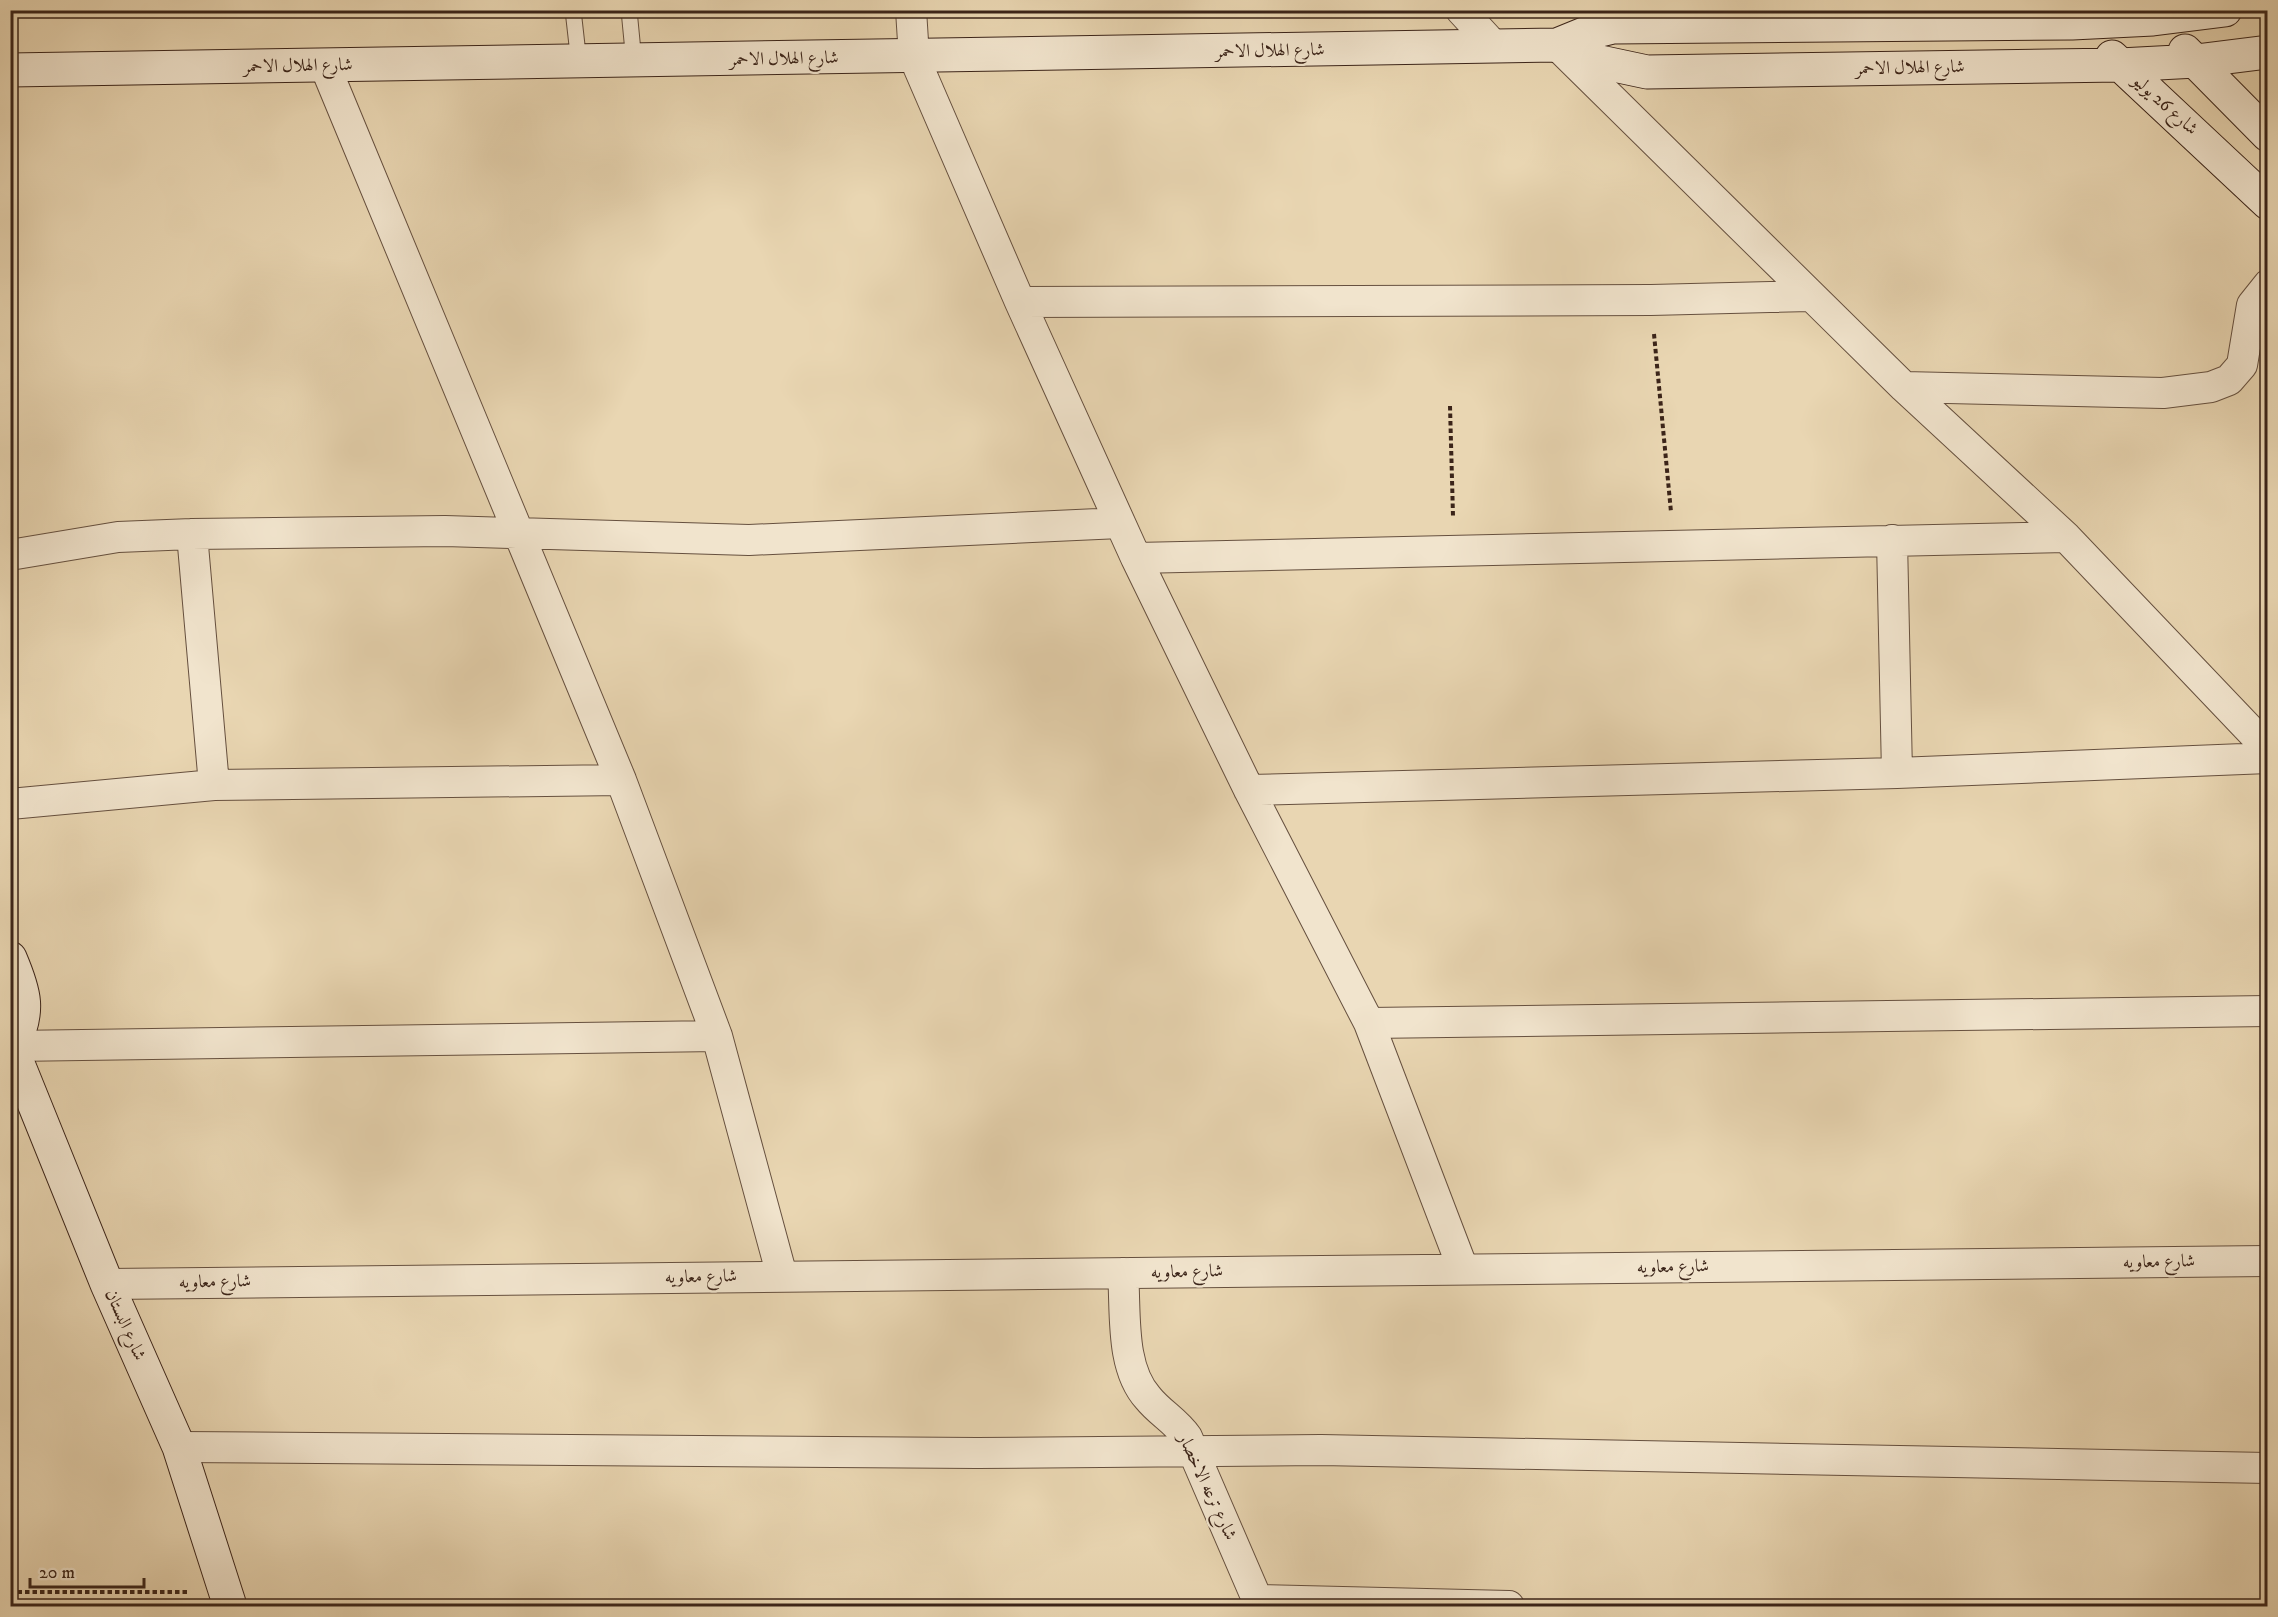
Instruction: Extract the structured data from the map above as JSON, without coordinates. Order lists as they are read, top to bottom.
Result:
{
  "streets": {
    "street": [
      "شارع الهلال الاحمر",
      "شارع 26 يوليو",
      "شارع معاويه",
      "شارع البستان",
      "شارع ترعه الاخصار"
    ]
  },
  "crossings": [
    ["شارع الهلال الاحمر", "شارع 26 يوليو"],
    ["شارع معاويه", "شارع البستان"],
    ["شارع معاويه", "شارع ترعه الاخصار"]
  ],
  "scale_bar": "20 m"
}
